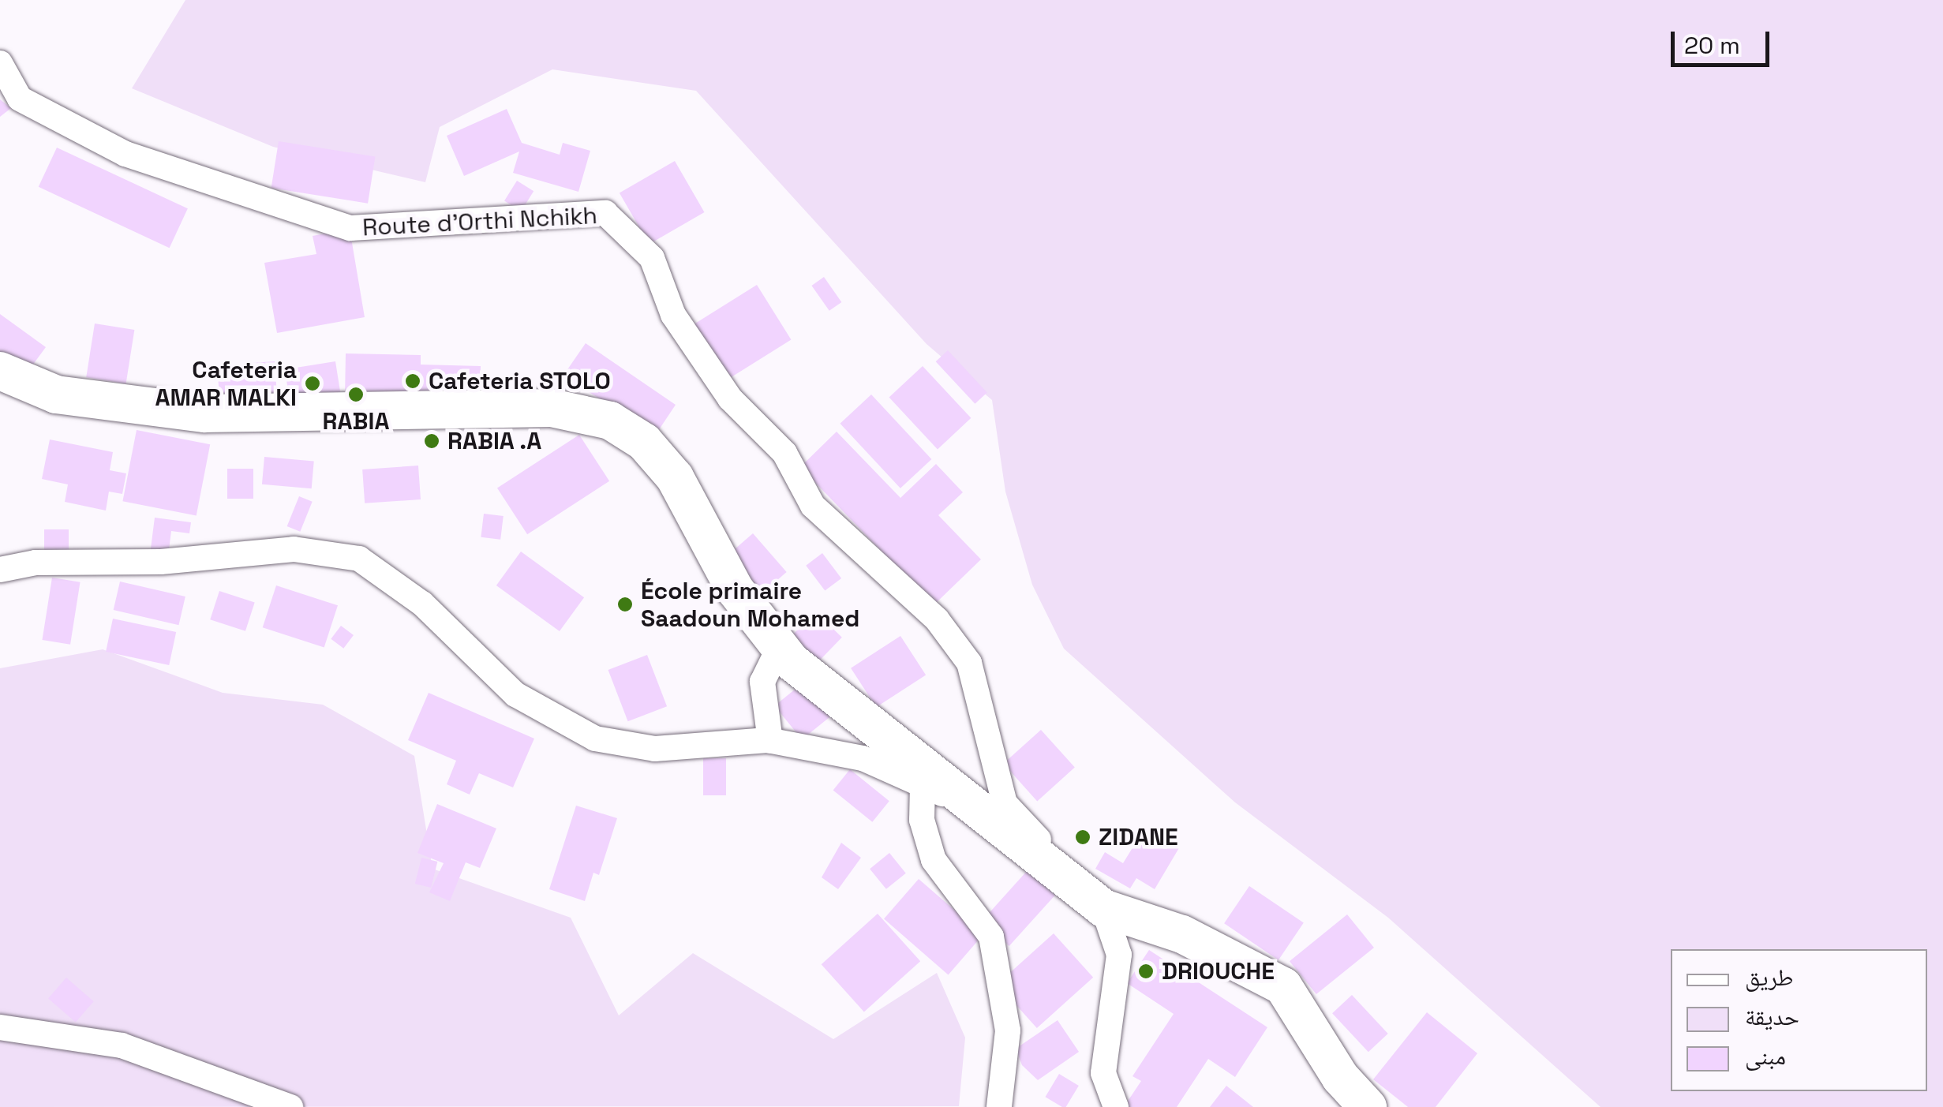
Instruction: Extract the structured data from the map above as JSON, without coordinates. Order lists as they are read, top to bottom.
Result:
{
  "streets": {
    "street": ["Route d'Orthi Nchikh"]
  },
  "places": [
    "Cafeteria STOLO",
    "Cafeteria AMAR MALKI",
    "RABIA",
    "RABIA .A",
    "École primaire Saadoun Mohamed",
    "ZIDANE",
    "DRIOUCHE"
  ],
  "legend": ["طريق", "حديقة", "مبنى"],
  "scale_bar": "20 m"
}
